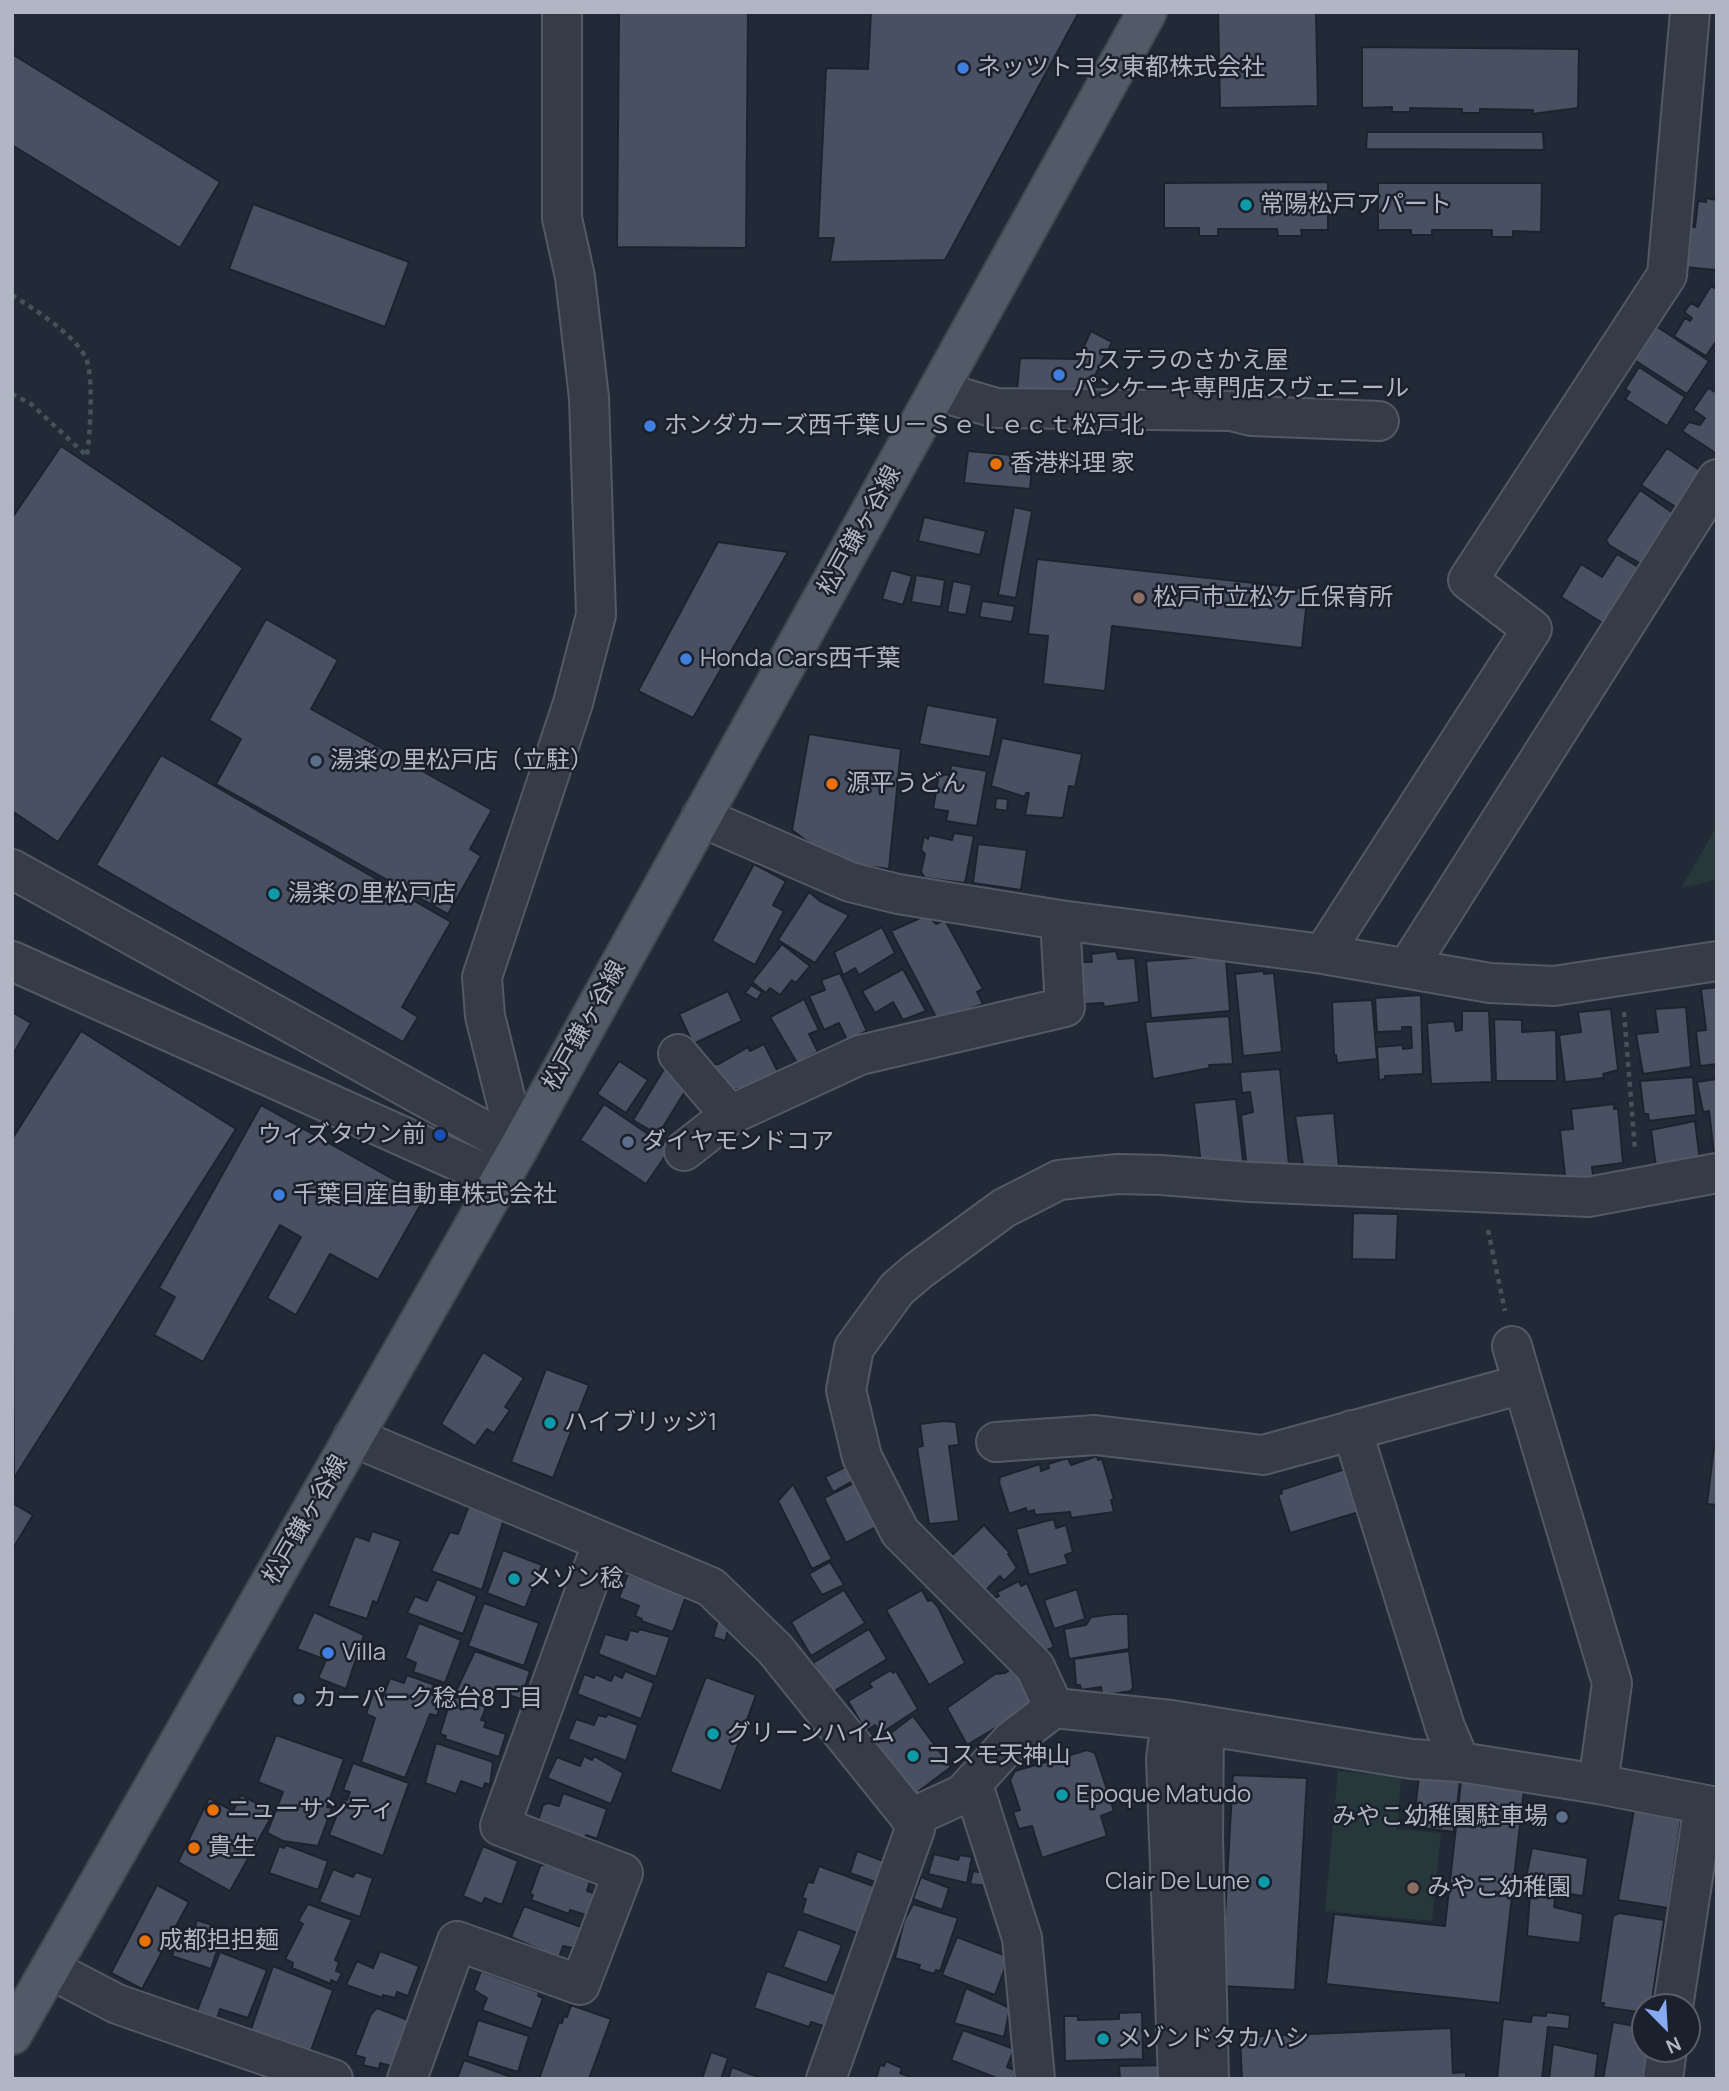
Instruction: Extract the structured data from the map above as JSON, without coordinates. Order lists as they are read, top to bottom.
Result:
{
  "streets": {
    "main road": ["松戸鎌ヶ谷線"]
  },
  "places": [
    "ネッツトヨタ東都株式会社",
    "常陽松戸アパート",
    "カステラのさかえ屋 パンケーキ専門店スヴェニール",
    "ホンダカーズ西千葉Ｕ－Ｓｅｌｅｃｔ松戸北",
    "香港料理 家",
    "松戸市立松ケ丘保育所",
    "Honda Cars西千葉",
    "湯楽の里松戸店（立駐）",
    "源平うどん",
    "湯楽の里松戸店",
    "ウィズタウン前",
    "ダイヤモンドコア",
    "千葉日産自動車株式会社",
    "ハイブリッジ1",
    "メゾン稔",
    "Villa",
    "カーパーク稔台8丁目",
    "グリーンハイム",
    "コスモ天神山",
    "Epoque Matudo",
    "ニューサンティ",
    "みやこ幼稚園駐車場",
    "貴生",
    "Clair De Lune",
    "みやこ幼稚園",
    "成都担担麺",
    "メゾンドタカハシ"
  ],
  "north": "bottom right"
}
